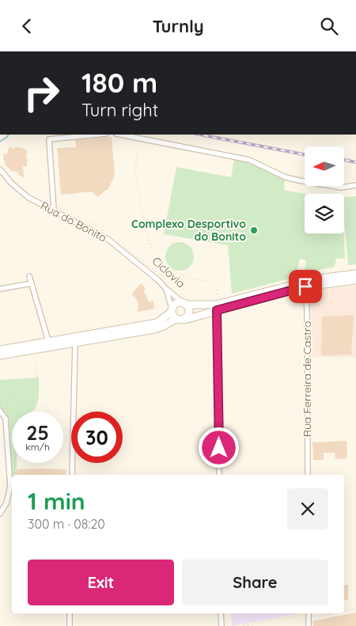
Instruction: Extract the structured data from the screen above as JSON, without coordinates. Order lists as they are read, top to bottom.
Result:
{
  "streets": {
    "street": ["Rua do Bonito", "Rua Ferreira de Castro"],
    "path": ["Ciclovia"]
  },
  "crossings": [
    ["Rua do Bonito", "Ciclovia"]
  ],
  "places": ["Complexo Desportivo do Bonito"],
  "north": "left",
  "page": {
    "header": "Turnly",
    "turn": ["180 m", "Turn right"],
    "speed": "25 km/h",
    "limit": "30",
    "heading": ["1 min", "300 m · 08:20"],
    "buttons": ["Exit", "Share"]
  }
}
